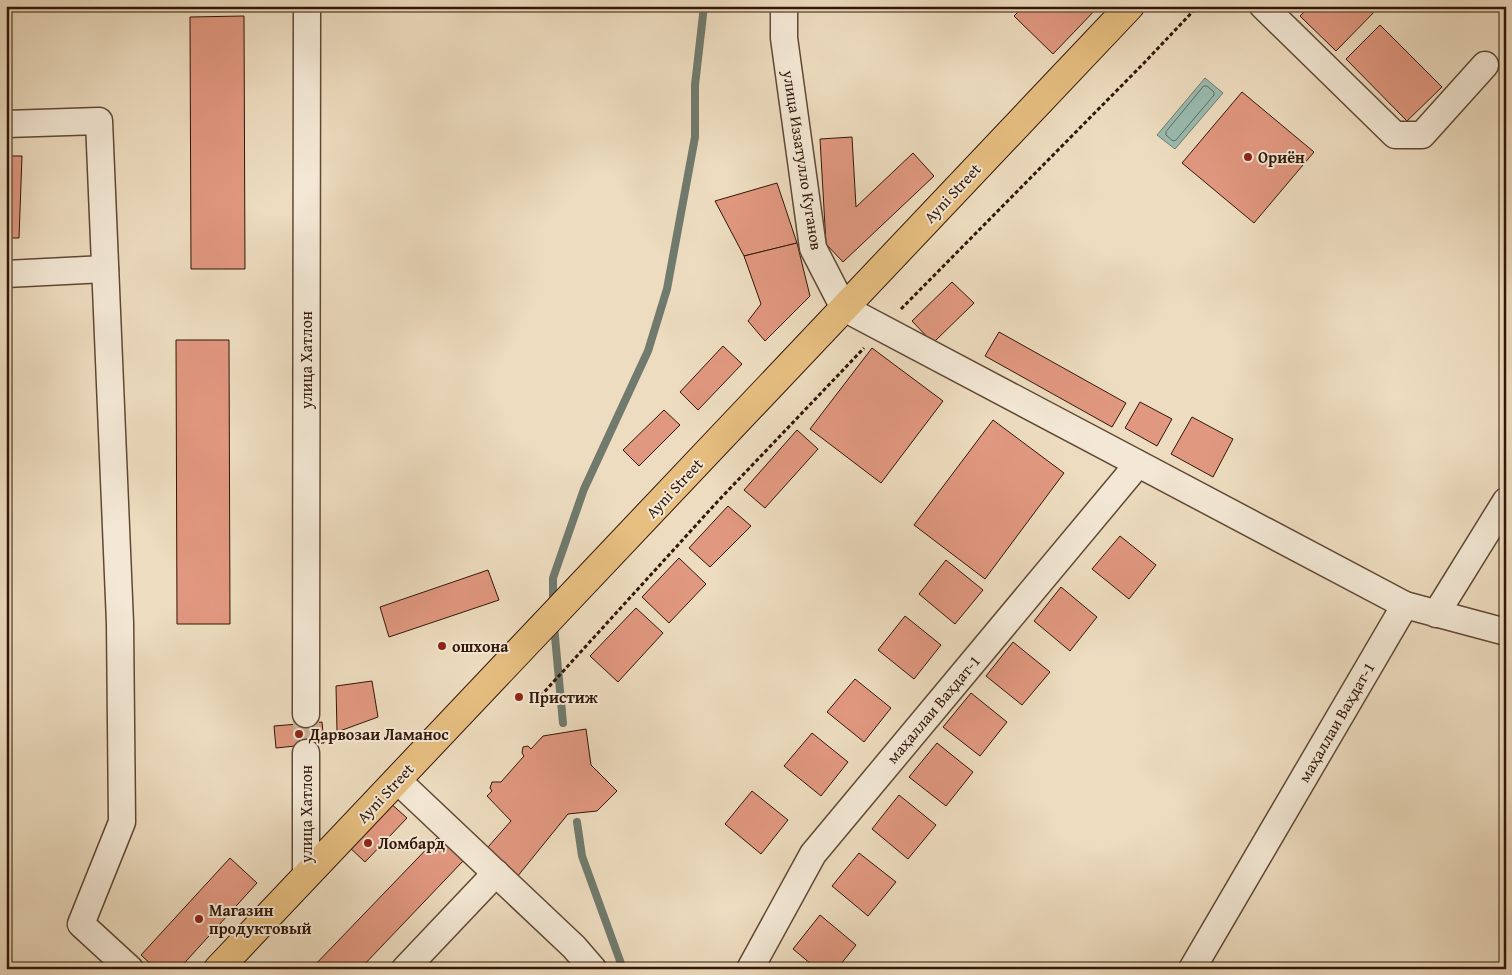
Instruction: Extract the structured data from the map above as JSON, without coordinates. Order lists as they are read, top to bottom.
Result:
{
  "streets": {
    "main road": ["Ayni Street"],
    "street": ["улица Иззатулло Куганов", "улица Хатлон", "маҳаллаи Ваҳдат-1"]
  },
  "crossings": [
    ["улица Иззатулло Куганов", "Ayni Street"],
    ["Ayni Street", "улица Хатлон"]
  ],
  "places": [
    "Ориён",
    "ошхона",
    "Пристиж",
    "Дарвозаи Ламанос",
    "Ломбард",
    "Магазин продуктовый"
  ]
}
